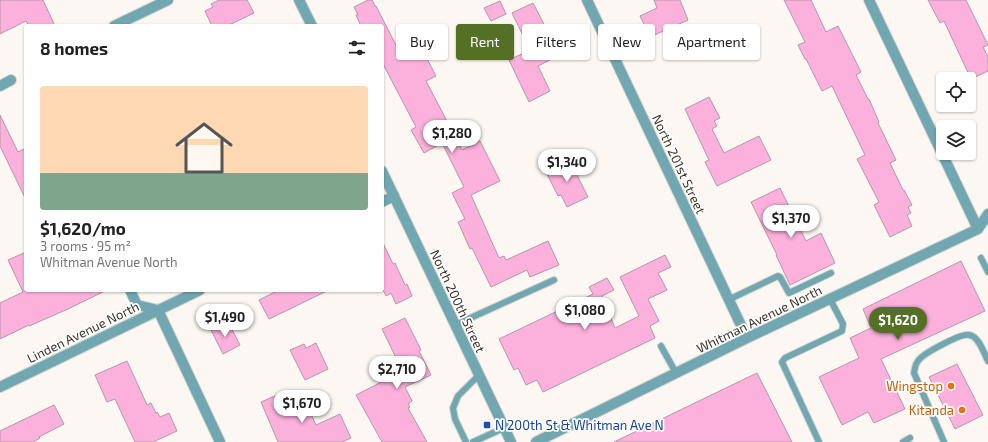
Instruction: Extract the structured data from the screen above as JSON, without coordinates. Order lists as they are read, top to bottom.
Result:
{
  "streets": {
    "street": [
      "North 201st Street",
      "North 200th Street",
      "Whitman Avenue North",
      "Linden Avenue North"
    ]
  },
  "crossings": [
    ["North 201st Street", "Whitman Avenue North"]
  ],
  "places": {
    "other": ["Wingstop", "Kitanda"],
    "transit": ["N 200th St & Whitman Ave N"]
  },
  "page": {
    "chip": [
      "Buy",
      "Rent",
      "Filters",
      "New",
      "Apartment"
    ],
    "heading": "8 homes",
    "list": [
      {
        "name": "$1,620/mo",
        "note": "3 rooms · 95 m² · Whitman Avenue North"
      }
    ],
    "price": [
      "$1,280",
      "$1,340",
      "$1,370",
      "$1,080",
      "$1,490",
      "$1,620",
      "$2,710",
      "$1,670"
    ]
  }
}
